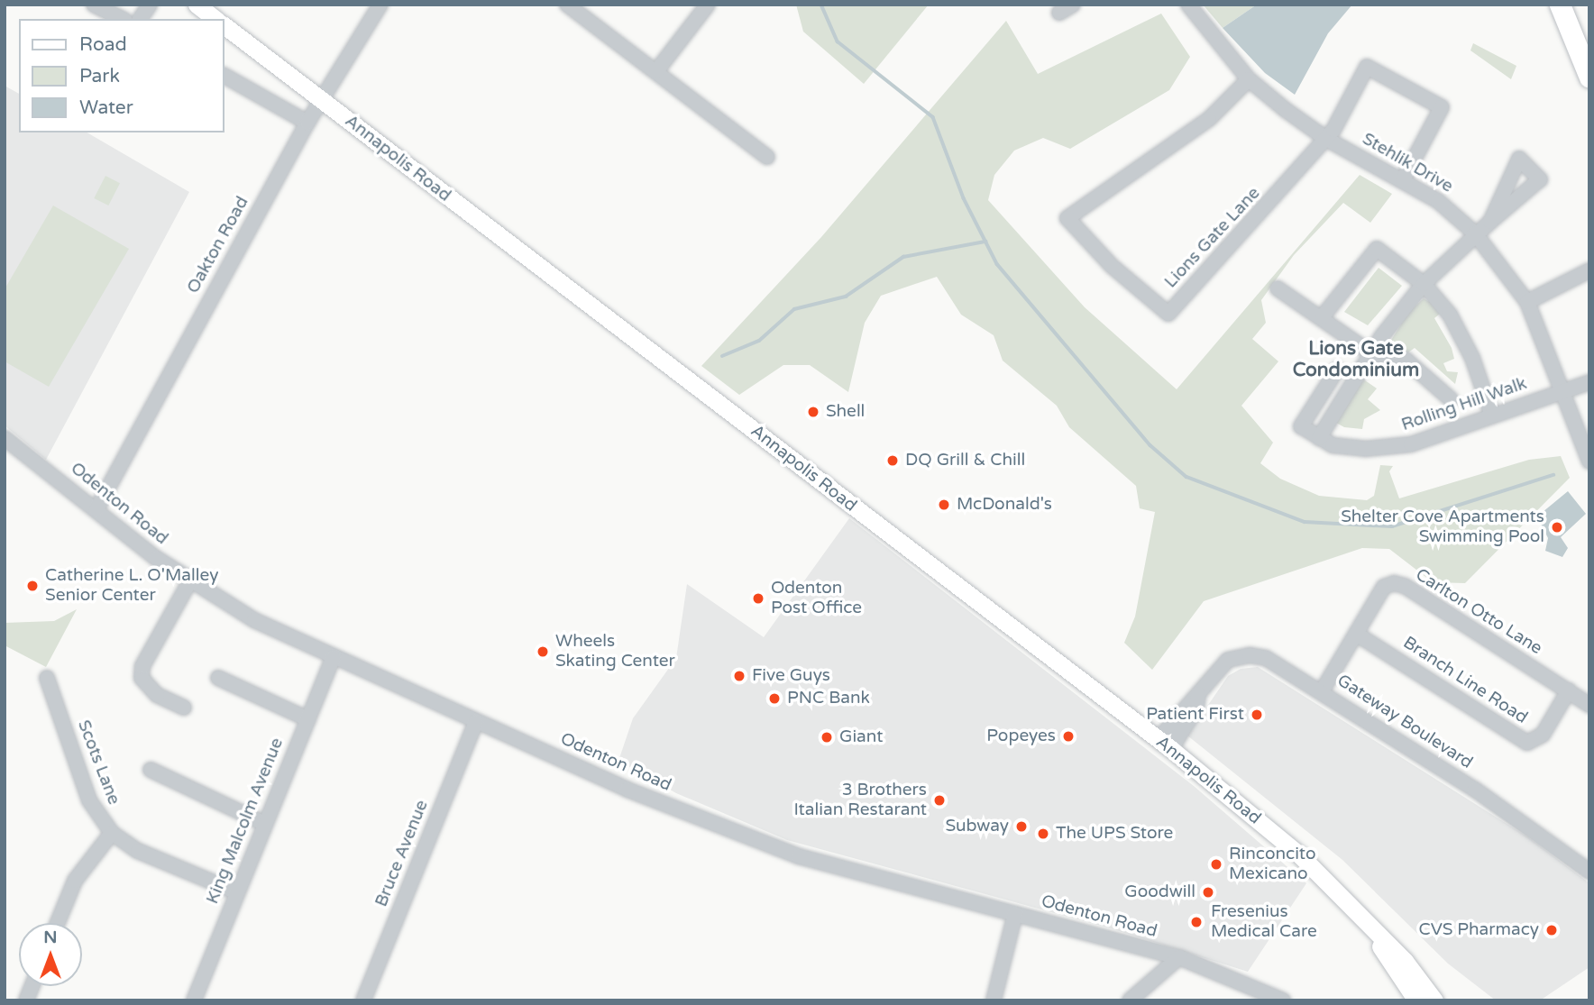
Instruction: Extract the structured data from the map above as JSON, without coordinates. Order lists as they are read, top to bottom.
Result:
{
  "streets": {
    "main road": ["Annapolis Road"],
    "street": [
      "Stehlik Drive",
      "Lions Gate Lane",
      "Oakton Road",
      "Rolling Hill Walk",
      "Odenton Road",
      "Carlton Otto Lane",
      "Branch Line Road",
      "Gateway Boulevard",
      "Scots Lane",
      "King Malcolm Avenue",
      "Bruce Avenue"
    ]
  },
  "crossings": [
    ["Annapolis Road", "Oakton Road"],
    ["Annapolis Road", "Gateway Boulevard"],
    ["Stehlik Drive", "Lions Gate Lane"],
    ["Stehlik Drive", "Rolling Hill Walk"],
    ["Oakton Road", "Odenton Road"],
    ["Odenton Road", "King Malcolm Avenue"],
    ["Odenton Road", "Bruce Avenue"],
    ["Carlton Otto Lane", "Branch Line Road"],
    ["Carlton Otto Lane", "Gateway Boulevard"],
    ["Scots Lane", "King Malcolm Avenue"]
  ],
  "districts": ["Lions Gate Condominium"],
  "places": [
    "Shell",
    "DQ Grill & Chill",
    "McDonald's",
    "Shelter Cove Apartments Swimming Pool",
    "Catherine L. O'Malley Senior Center",
    "Odenton Post Office",
    "Wheels Skating Center",
    "Five Guys",
    "PNC Bank",
    "Patient First",
    "Popeyes",
    "Giant",
    "3 Brothers Italian Restarant",
    "Subway",
    "The UPS Store",
    "Rinconcito Mexicano",
    "Goodwill",
    "Fresenius Medical Care",
    "CVS Pharmacy"
  ],
  "legend": ["Road", "Park", "Water"],
  "north": "top"
}
